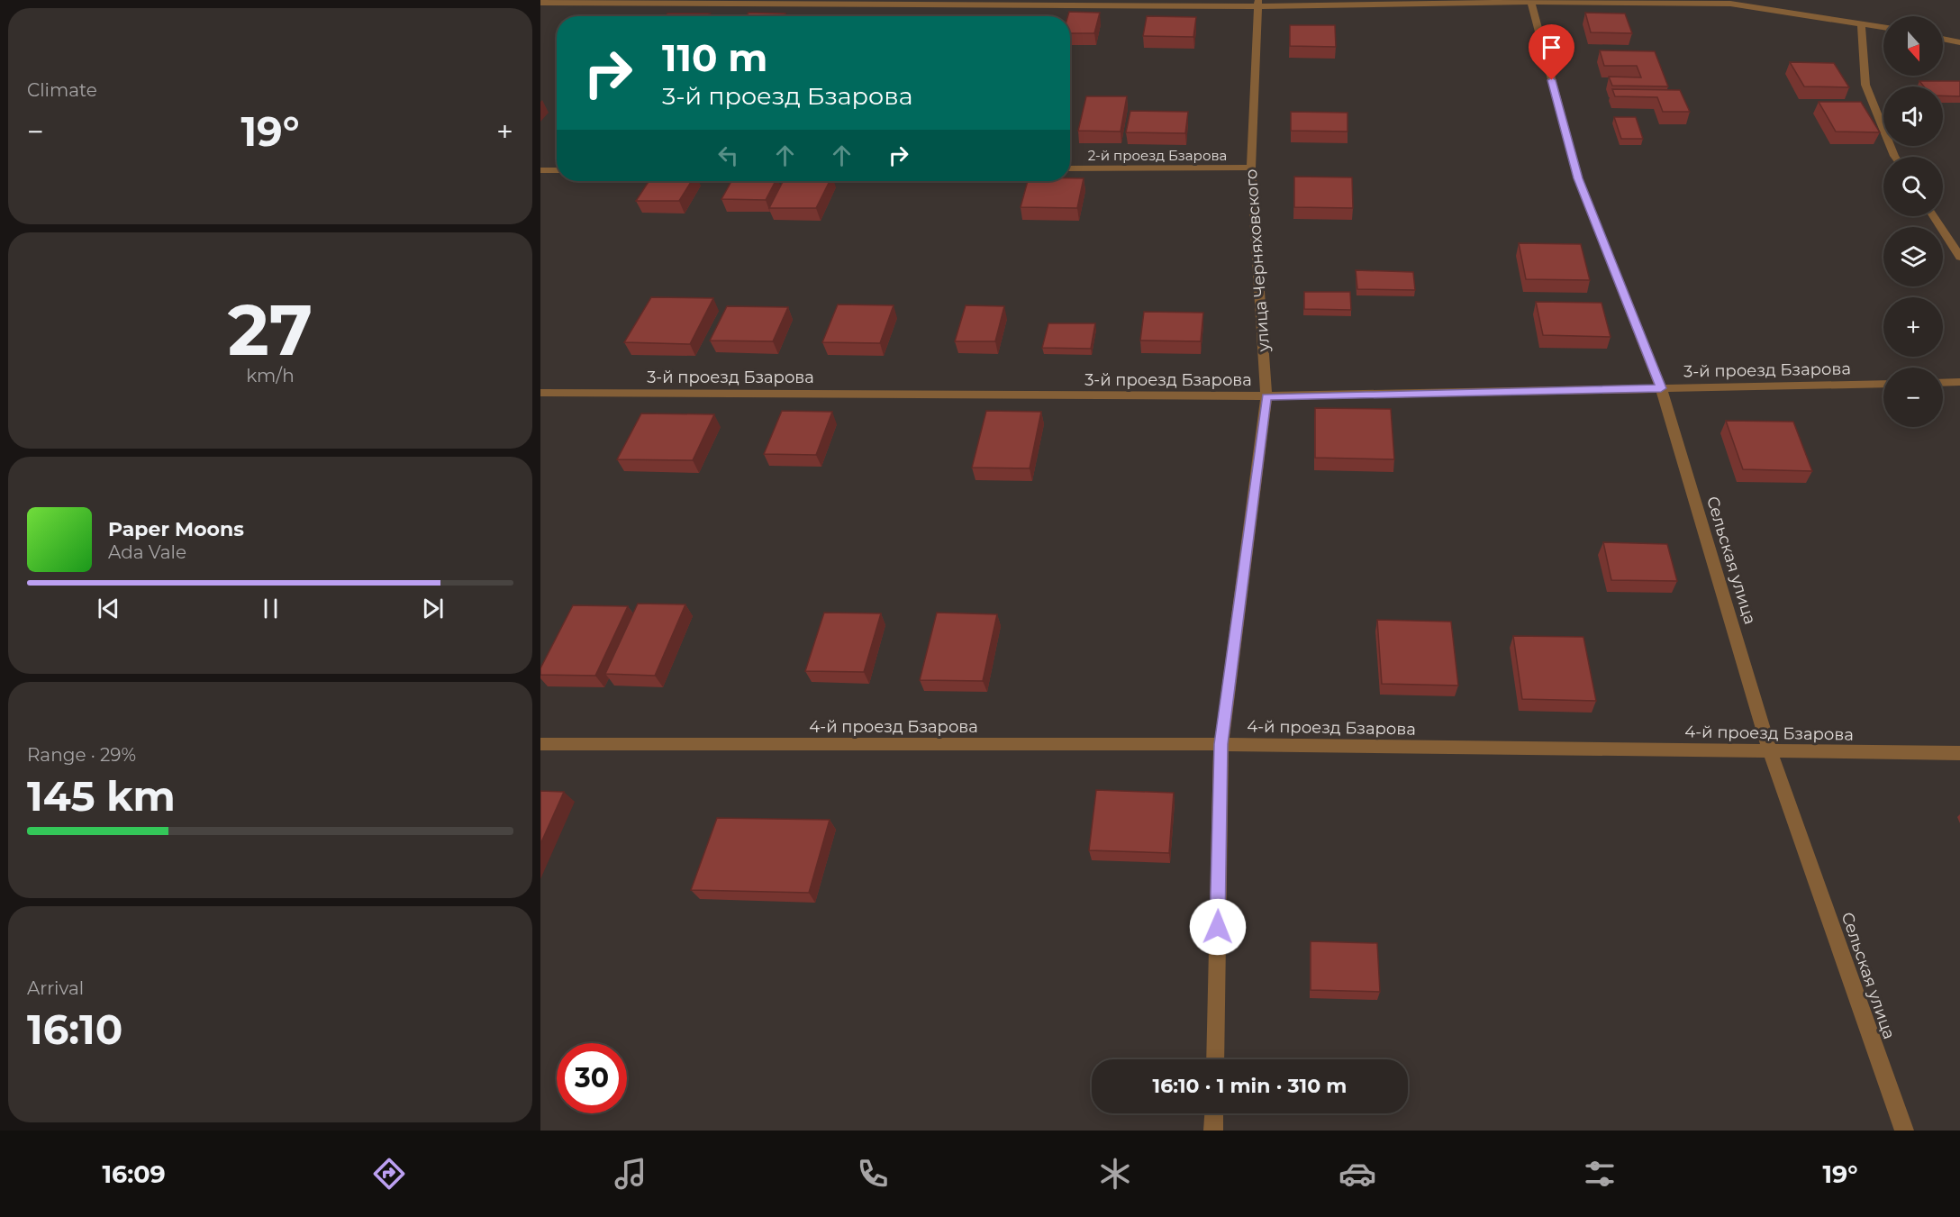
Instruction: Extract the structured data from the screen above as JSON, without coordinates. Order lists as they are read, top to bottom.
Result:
{
  "streets": {
    "street": [
      "2-й проезд Бзарова",
      "улица Черняховского",
      "3-й проезд Бзарова",
      "Сельская улица",
      "4-й проезд Бзарова"
    ]
  },
  "crossings": [
    ["2-й проезд Бзарова", "улица Черняховского"],
    ["улица Черняховского", "3-й проезд Бзарова"],
    ["улица Черняховского", "4-й проезд Бзарова"],
    ["3-й проезд Бзарова", "Сельская улица"],
    ["Сельская улица", "4-й проезд Бзарова"]
  ],
  "north": "bottom",
  "page": {
    "tile": [
      "Climate",
      ["27", "km/h"],
      ["Range · 29%", "145 km"],
      ["Arrival", "16:10"]
    ],
    "map_buttons": ["+", "−"],
    "turn": ["110 m", "3-й проезд Бзарова"],
    "heat": ["−", "19°", "+"],
    "song": ["Paper Moons", "Ada Vale"],
    "limit": "30",
    "trip": "16:10 · 1 min · 310 m",
    "tabs": ["16:09", "19°"]
  }
}
